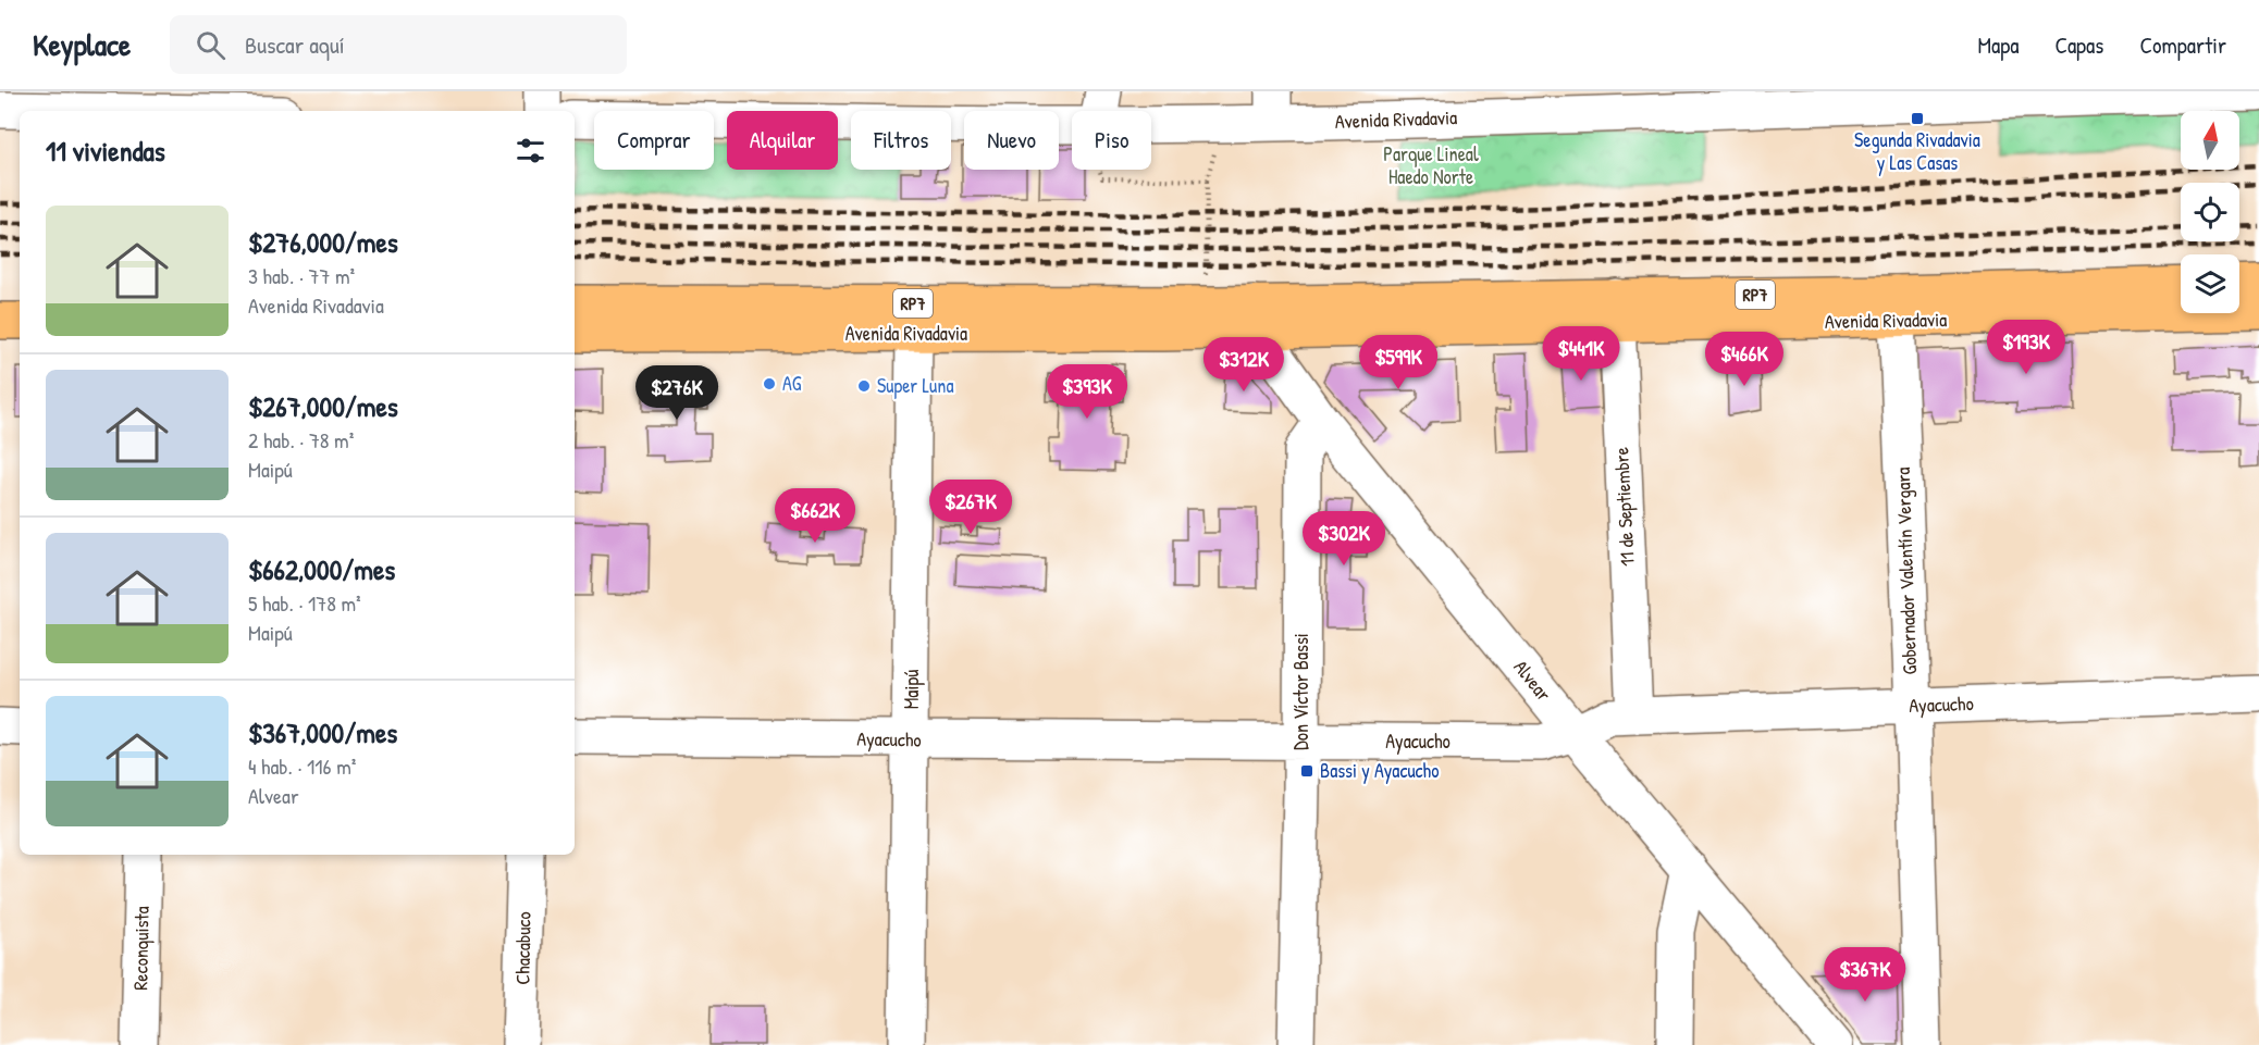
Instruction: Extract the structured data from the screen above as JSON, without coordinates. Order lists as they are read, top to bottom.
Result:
{
  "streets": {
    "main road": ["Avenida Rivadavia", "RP7"],
    "street": [
      "11 de Septiembre",
      "Gobernador Valentín Vergara",
      "Alvear",
      "Maipú",
      "Don Víctor Bassi",
      "Ayacucho",
      "Reconquista",
      "Chacabuco"
    ]
  },
  "crossings": [
    ["Avenida Rivadavia", "11 de Septiembre"],
    ["Avenida Rivadavia", "Gobernador Valentín Vergara"],
    ["Avenida Rivadavia", "Alvear"],
    ["Avenida Rivadavia", "Maipú"],
    ["11 de Septiembre", "Ayacucho"],
    ["Gobernador Valentín Vergara", "Ayacucho"],
    ["Alvear", "Don Víctor Bassi"],
    ["Alvear", "Ayacucho"],
    ["Maipú", "Ayacucho"],
    ["Don Víctor Bassi", "Ayacucho"]
  ],
  "parks": ["Parque Lineal Haedo Norte"],
  "places": {
    "transit": ["Segunda Rivadavia y Las Casas", "Bassi y Ayacucho"],
    "other": ["AG", "Super Luna"]
  },
  "north": "top",
  "page": {
    "header": "Keyplace",
    "search": "Buscar aquí",
    "nav": ["Mapa", "Capas", "Compartir"],
    "chip": [
      "Comprar",
      "Alquilar",
      "Filtros",
      "Nuevo",
      "Piso"
    ],
    "heading": "11 viviendas",
    "list": [
      {
        "name": "$276,000/mes",
        "note": "3 hab. · 77 m² · Avenida Rivadavia"
      },
      {
        "name": "$267,000/mes",
        "note": "2 hab. · 78 m² · Maipú"
      },
      {
        "name": "$662,000/mes",
        "note": "5 hab. · 178 m² · Maipú"
      },
      {
        "name": "$367,000/mes",
        "note": "4 hab. · 116 m² · Alvear"
      }
    ],
    "price": [
      "$193K",
      "$441K",
      "$466K",
      "$599K",
      "$312K",
      "$393K",
      "$276K",
      "$267K",
      "$662K",
      "$302K",
      "$367K"
    ]
  }
}
